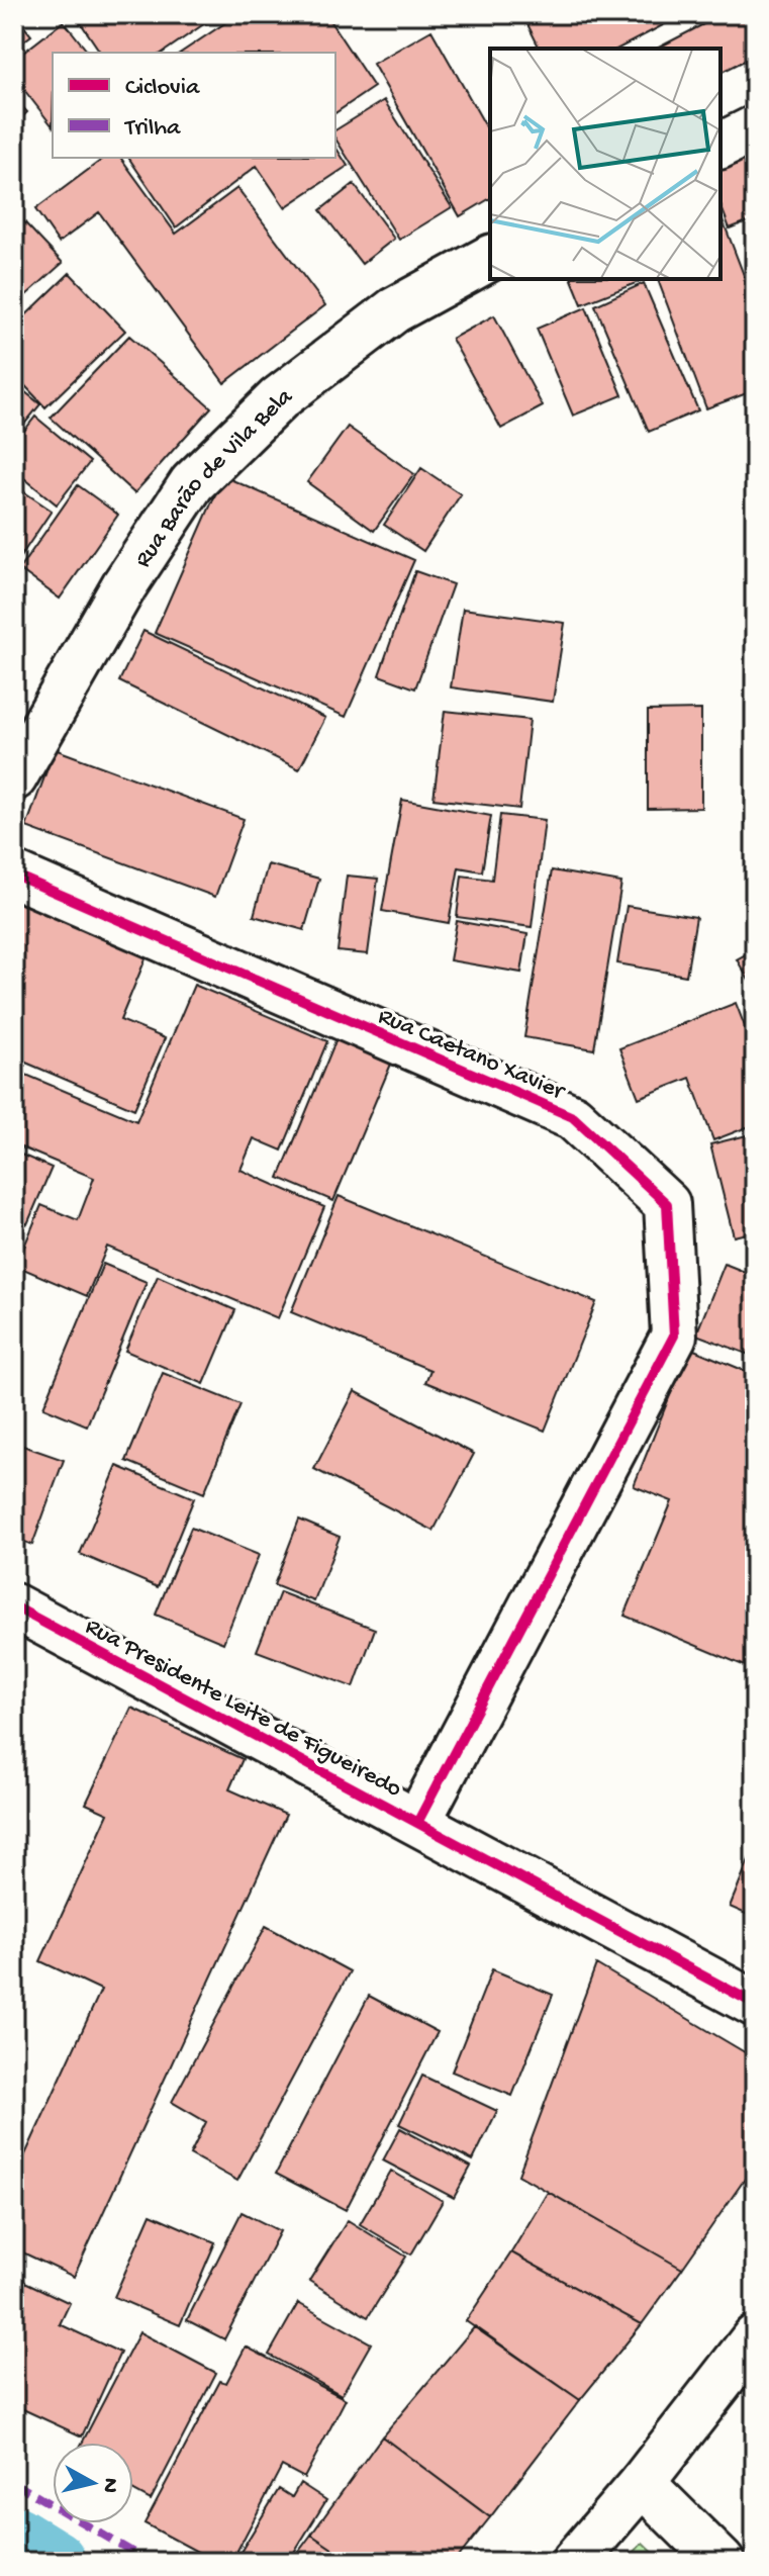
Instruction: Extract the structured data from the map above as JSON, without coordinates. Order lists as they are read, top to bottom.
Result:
{
  "streets": {
    "street": ["Rua Barão de Vila Bela", "Rua Caetano Xavier", "Rua Presidente Leite de Figueiredo"]
  },
  "crossings": [
    ["Rua Caetano Xavier", "Rua Presidente Leite de Figueiredo"]
  ],
  "legend": ["Ciclovia", "Trilha"],
  "north": "right"
}
